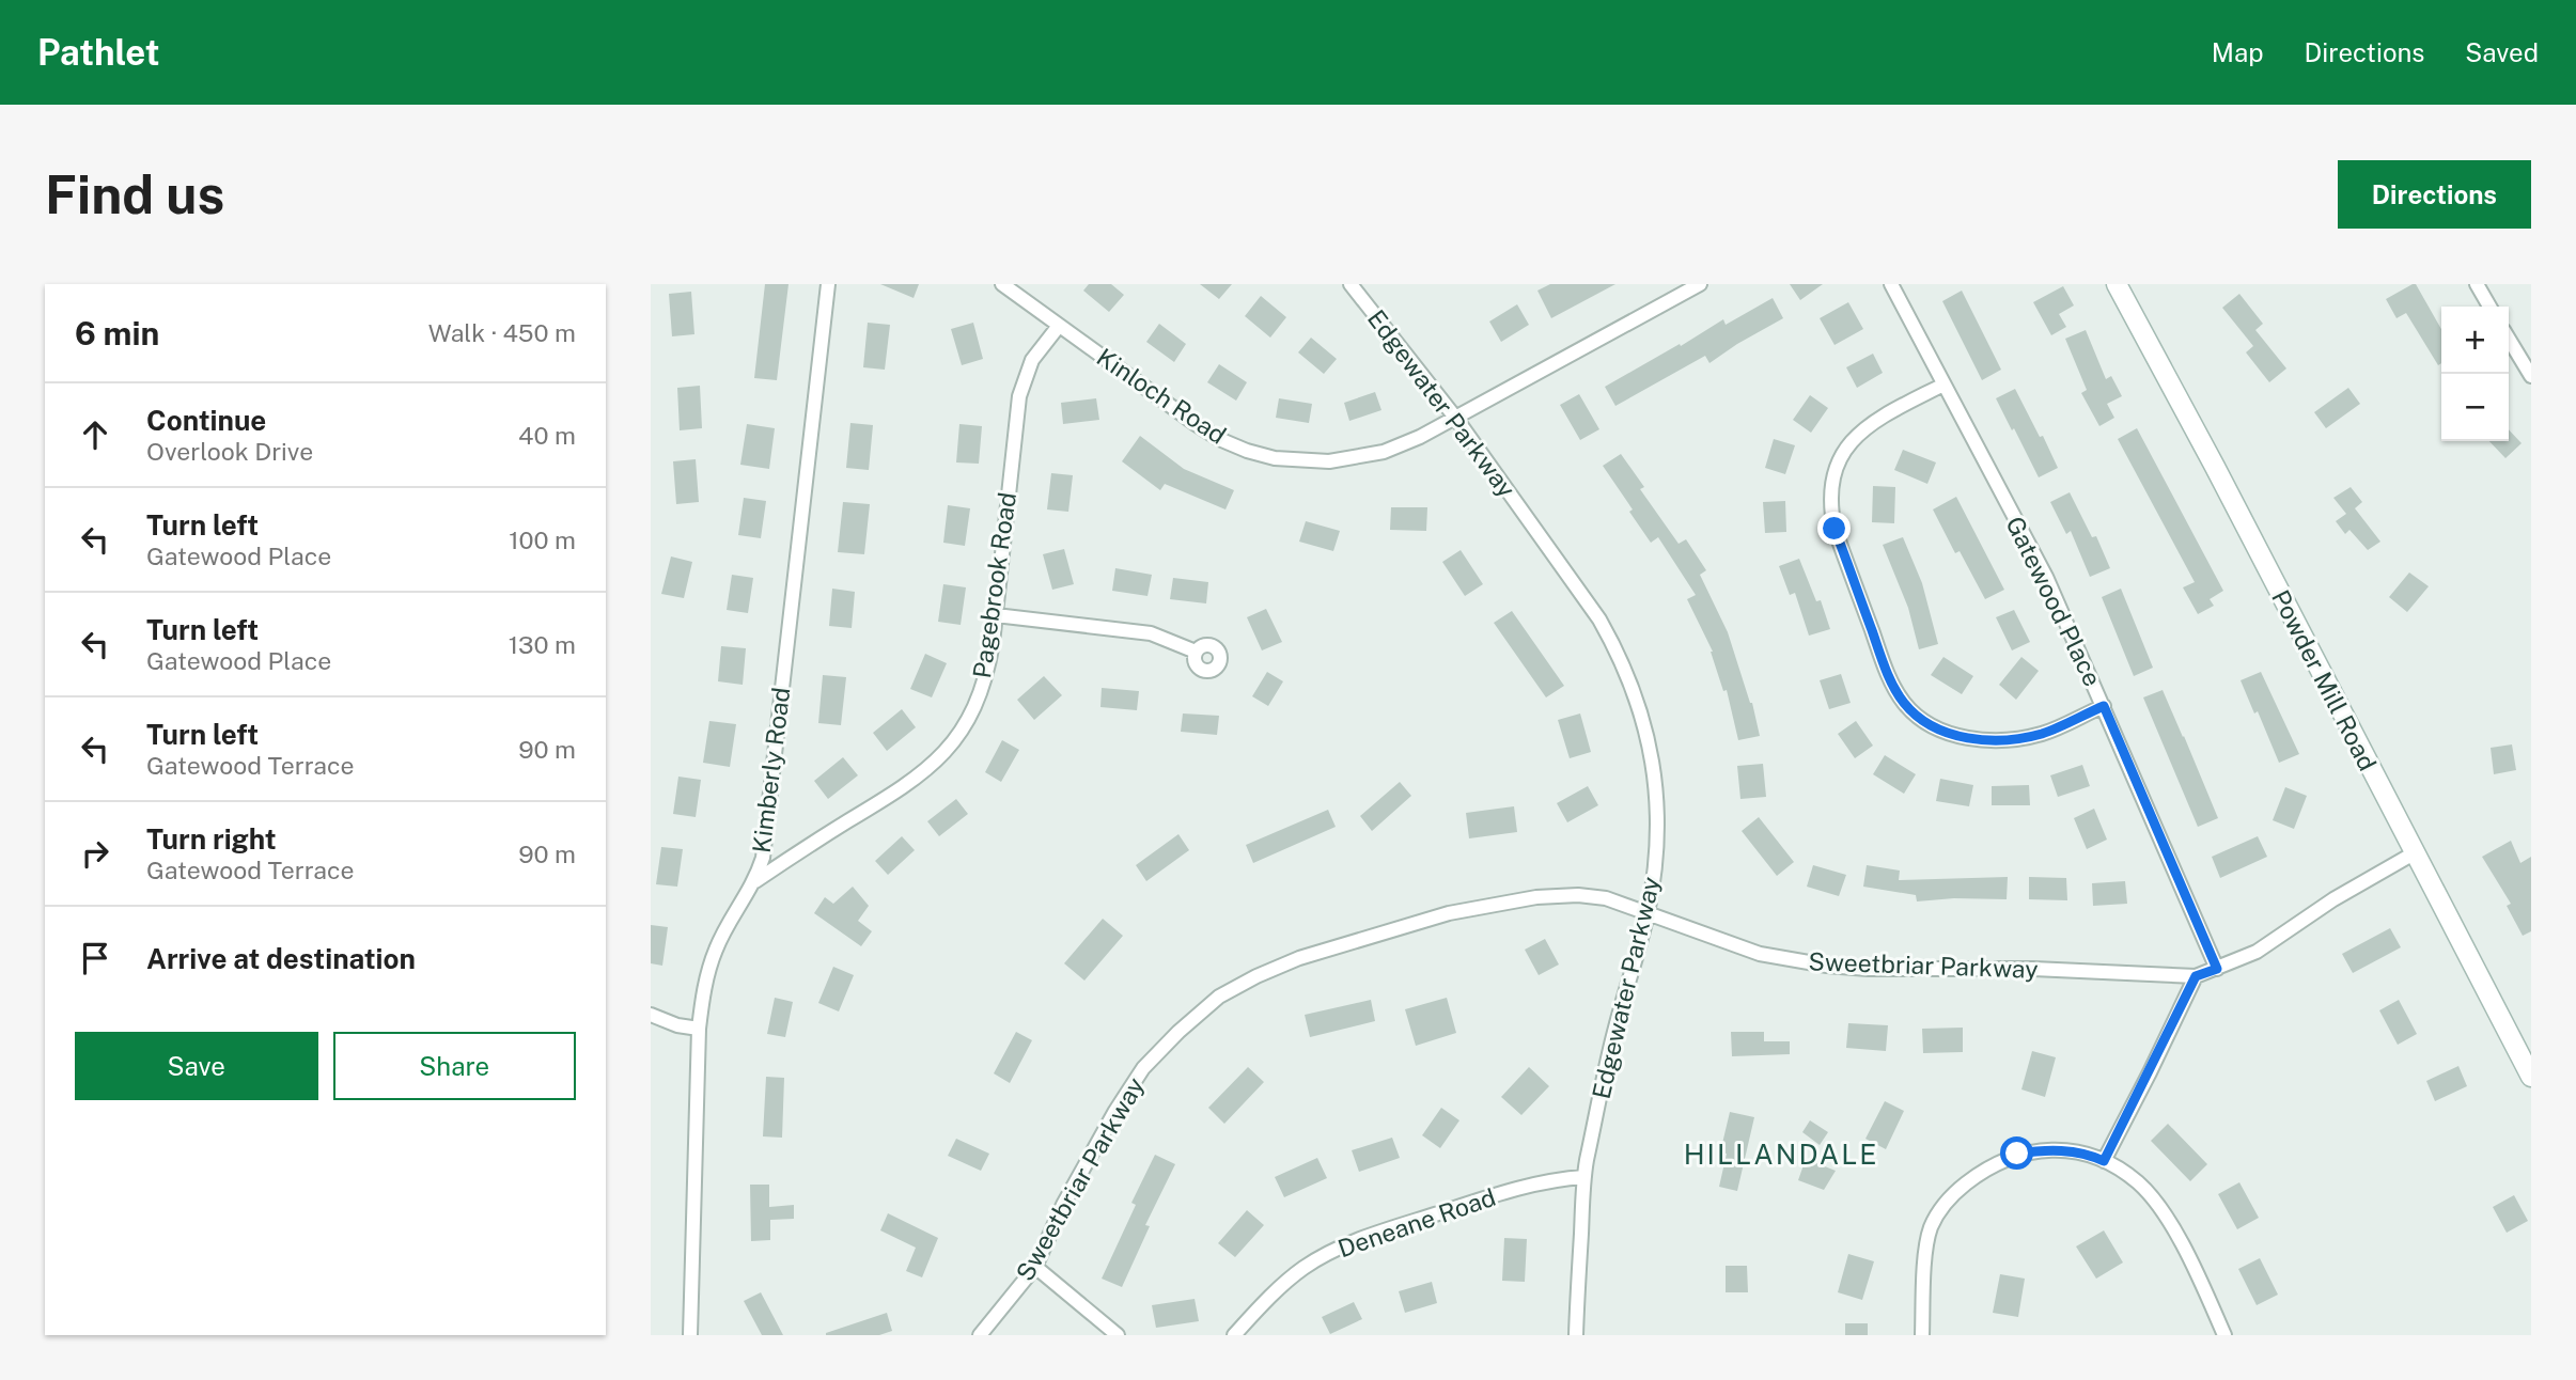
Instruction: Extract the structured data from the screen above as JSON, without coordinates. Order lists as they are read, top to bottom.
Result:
{
  "streets": {
    "main road": ["Powder Mill Road"],
    "street": [
      "Kinloch Road",
      "Edgewater Parkway",
      "Pagebrook Road",
      "Gatewood Place",
      "Kimberly Road",
      "Sweetbriar Parkway",
      "Deneane Road"
    ]
  },
  "crossings": [
    ["Kinloch Road", "Edgewater Parkway"],
    ["Kinloch Road", "Pagebrook Road"],
    ["Edgewater Parkway", "Sweetbriar Parkway"],
    ["Edgewater Parkway", "Deneane Road"],
    ["Pagebrook Road", "Kimberly Road"],
    ["Gatewood Place", "Sweetbriar Parkway"],
    ["Powder Mill Road", "Sweetbriar Parkway"]
  ],
  "districts": ["HILLANDALE"],
  "page": {
    "header": "Pathlet",
    "nav": ["Map", "Directions", "Saved"],
    "buttons": [
      "Directions",
      ["Save", "Share"]
    ],
    "title": "Find us",
    "heading": ["6 min", "Walk · 450 m"],
    "map_buttons": ["+", "−"],
    "list": [
      ["Continue", "Overlook Drive", "40 m"],
      ["Turn left", "Gatewood Place", "100 m"],
      ["Turn left", "Gatewood Place", "130 m"],
      ["Turn left", "Gatewood Terrace", "90 m"],
      ["Turn right", "Gatewood Terrace", "90 m"],
      "Arrive at destination"
    ]
  }
}
